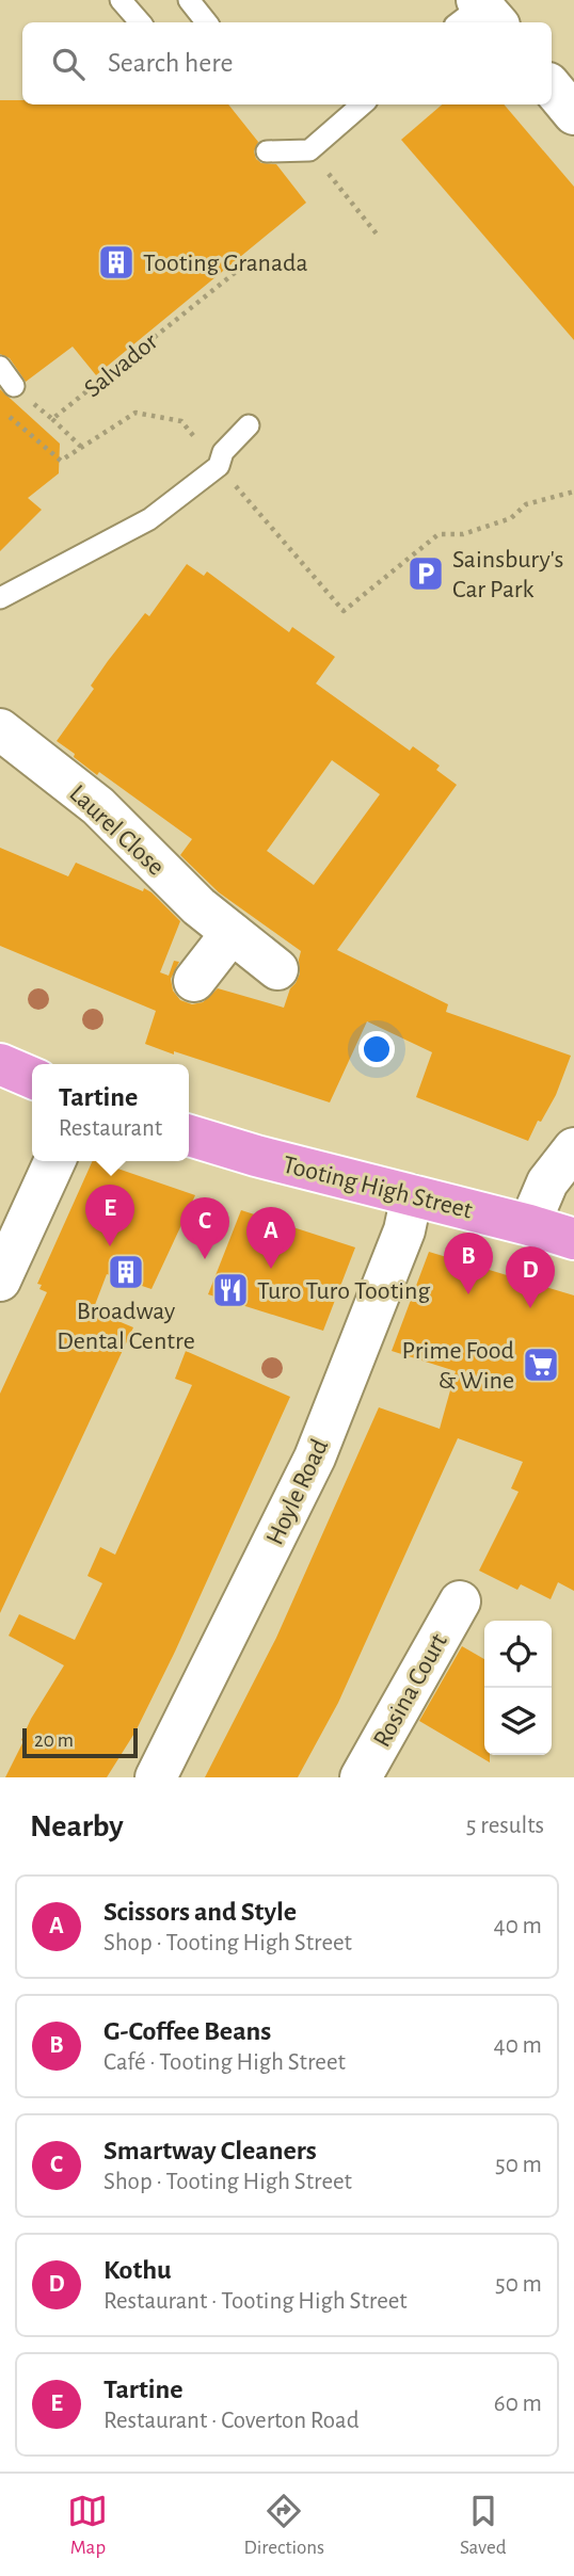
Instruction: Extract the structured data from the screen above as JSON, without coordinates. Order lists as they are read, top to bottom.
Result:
{
  "streets": {
    "highway": ["Tooting High Street"],
    "street": ["Laurel Close", "Hoyle Road", "Rosina Court"],
    "path": ["Salvador"]
  },
  "crossings": [
    ["Tooting High Street", "Hoyle Road"]
  ],
  "places": {
    "building": ["Tooting Granada", "Broadway Dental Centre"],
    "parking": ["Sainsbury's Car Park"],
    "restaurant": ["Turo Turo Tooting"],
    "supermarket": ["Prime Food & Wine"]
  },
  "scale_bar": "20 m",
  "page": {
    "search": "Search here",
    "popup": ["Tartine", "Restaurant"],
    "pins": [
      "E",
      "C",
      "A",
      "B",
      "D"
    ],
    "scale": "20 m",
    "heading": ["Nearby", "5 results"],
    "list": [
      {
        "mark": "A",
        "name": "Scissors and Style",
        "note": "Shop · Tooting High Street",
        "value": "40 m"
      },
      {
        "mark": "B",
        "name": "G-Coffee Beans",
        "note": "Café · Tooting High Street",
        "value": "40 m"
      },
      {
        "mark": "C",
        "name": "Smartway Cleaners",
        "note": "Shop · Tooting High Street",
        "value": "50 m"
      },
      {
        "mark": "D",
        "name": "Kothu",
        "note": "Restaurant · Tooting High Street",
        "value": "50 m"
      },
      {
        "mark": "E",
        "name": "Tartine",
        "note": "Restaurant · Coverton Road",
        "value": "60 m"
      }
    ],
    "nav": ["Map", "Directions", "Saved"]
  }
}
